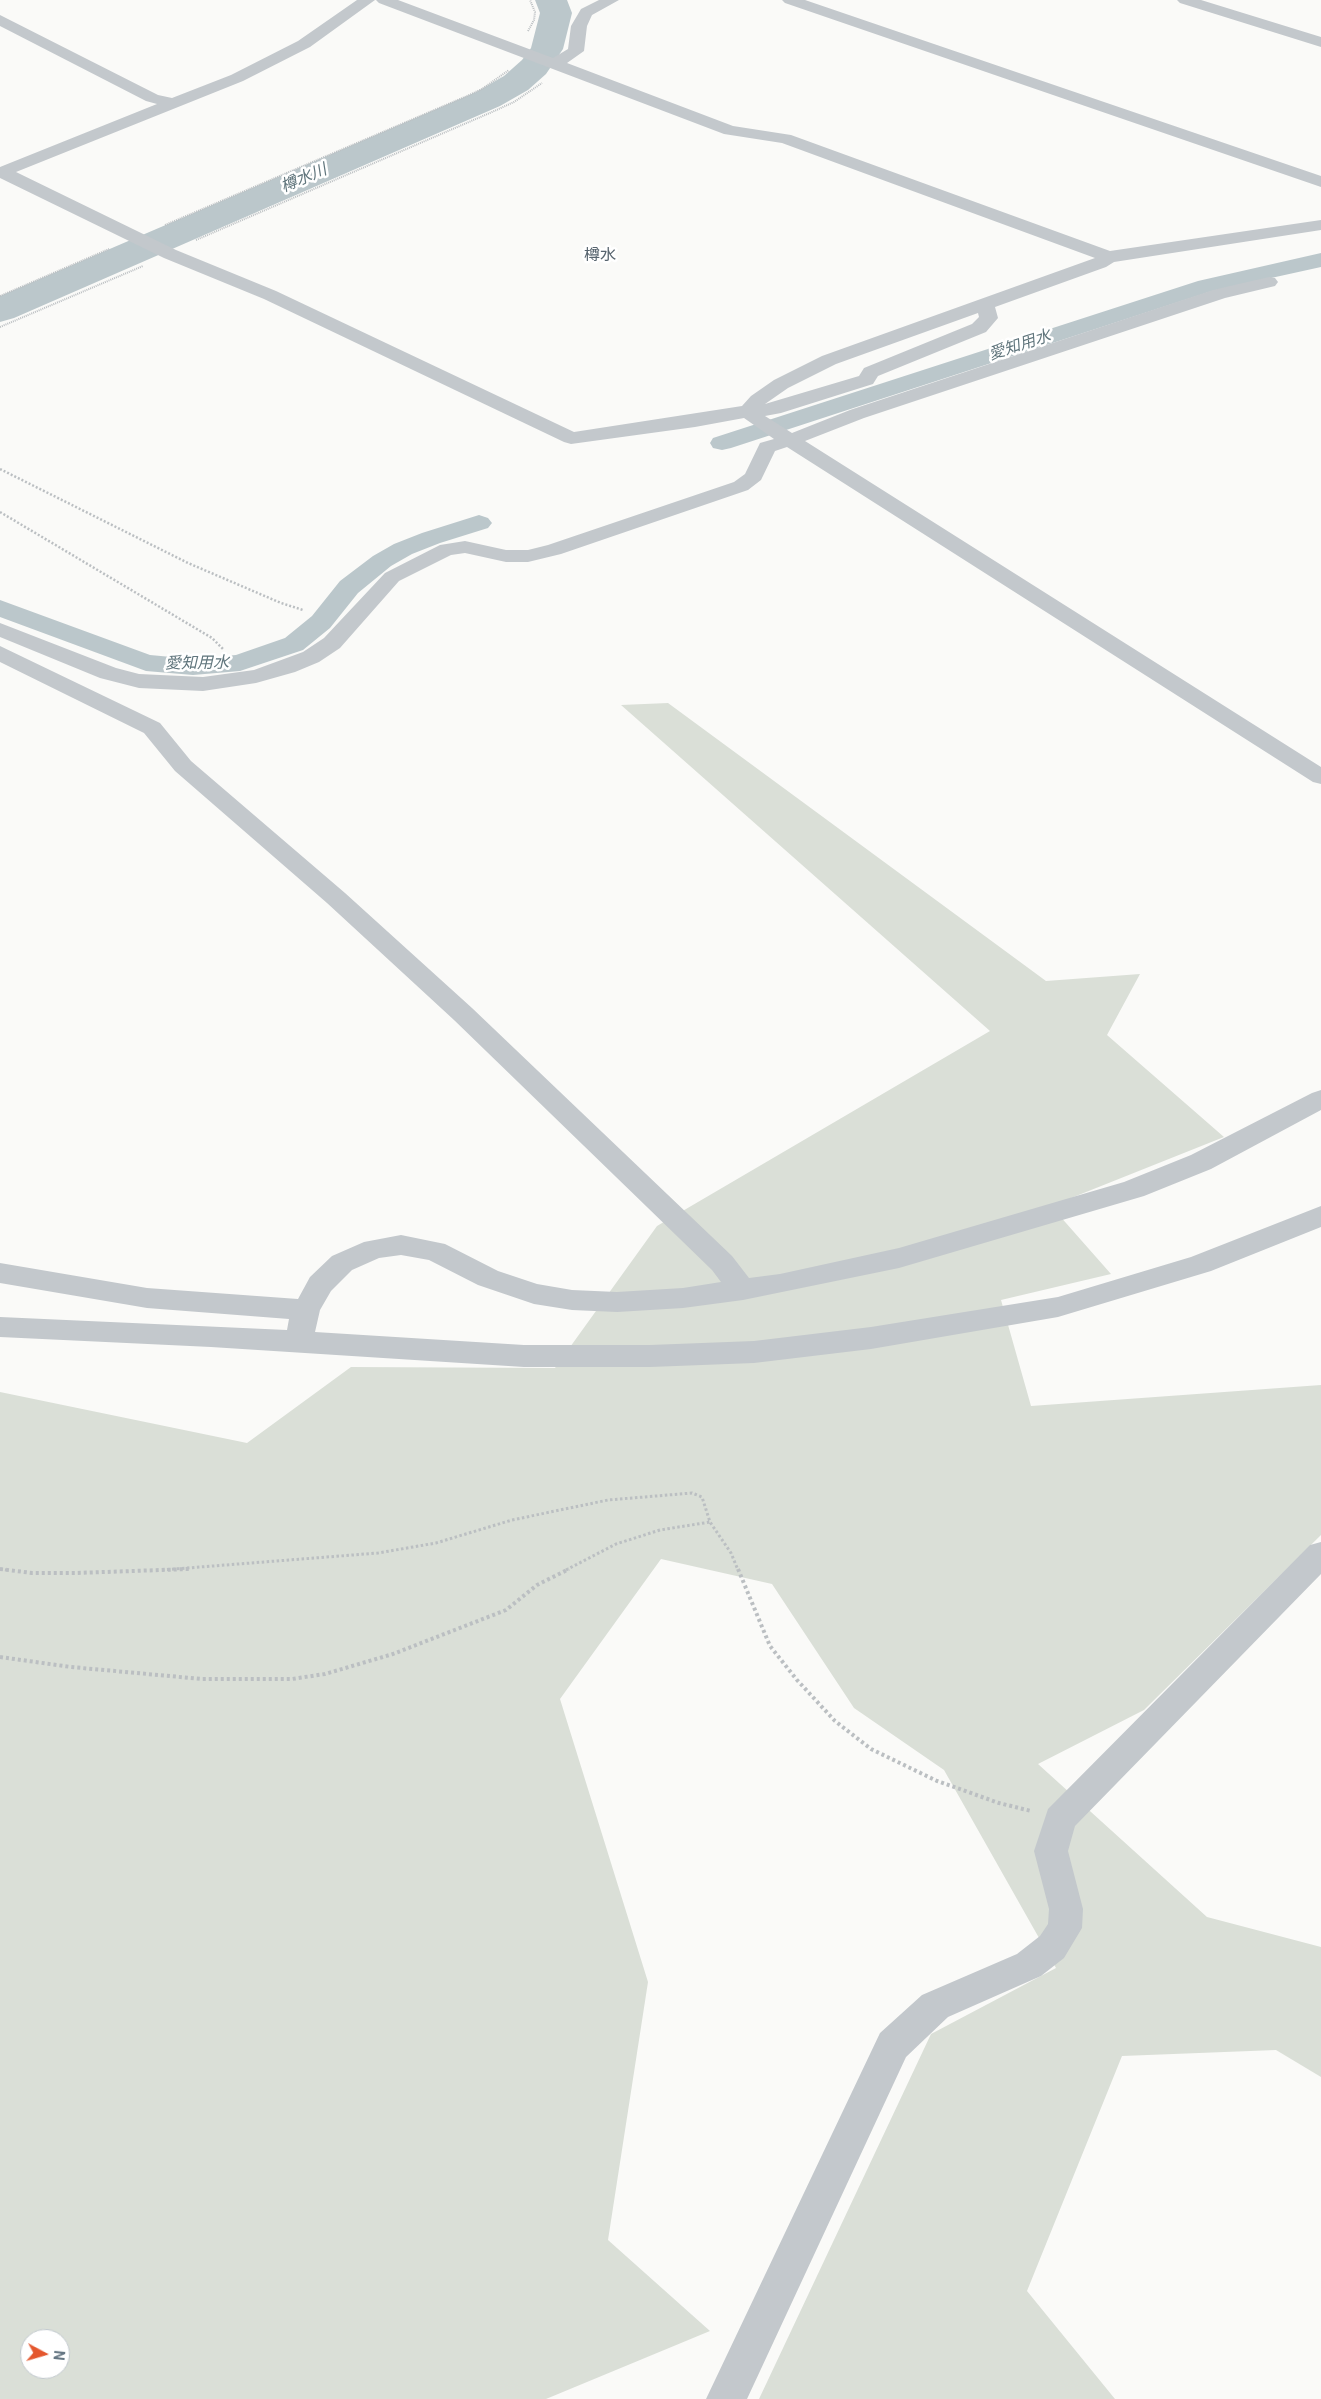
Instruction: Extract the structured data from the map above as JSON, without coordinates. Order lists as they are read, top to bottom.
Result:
{
  "districts": ["樽水"],
  "water": ["樽水川", "愛知用水"],
  "north": "right"
}
